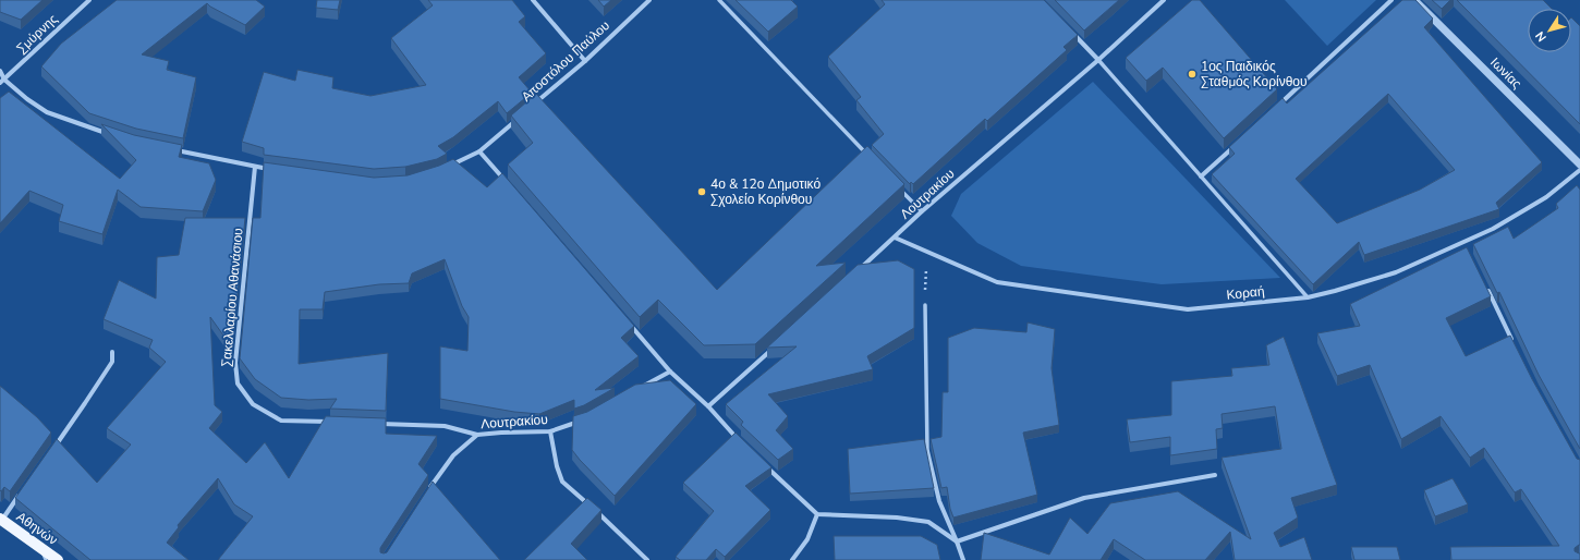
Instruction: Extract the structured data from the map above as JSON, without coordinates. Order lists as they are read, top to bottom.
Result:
{
  "streets": {
    "main road": ["Αθηνών"],
    "street": [
      "Σμύρνης",
      "Αποστόλου Παύλου",
      "Ιωνίας",
      "Λουτρακίου",
      "Κοραή",
      "Σακελλαρίου Αθανάσιου"
    ]
  },
  "crossings": [
    ["Λουτρακίου", "Κοραή"]
  ],
  "places": ["1ος Παιδικός Σταθμός Κορίνθου", "4ο & 12ο Δημοτικό Σχολείο Κορίνθου"],
  "north": "bottom left"
}
